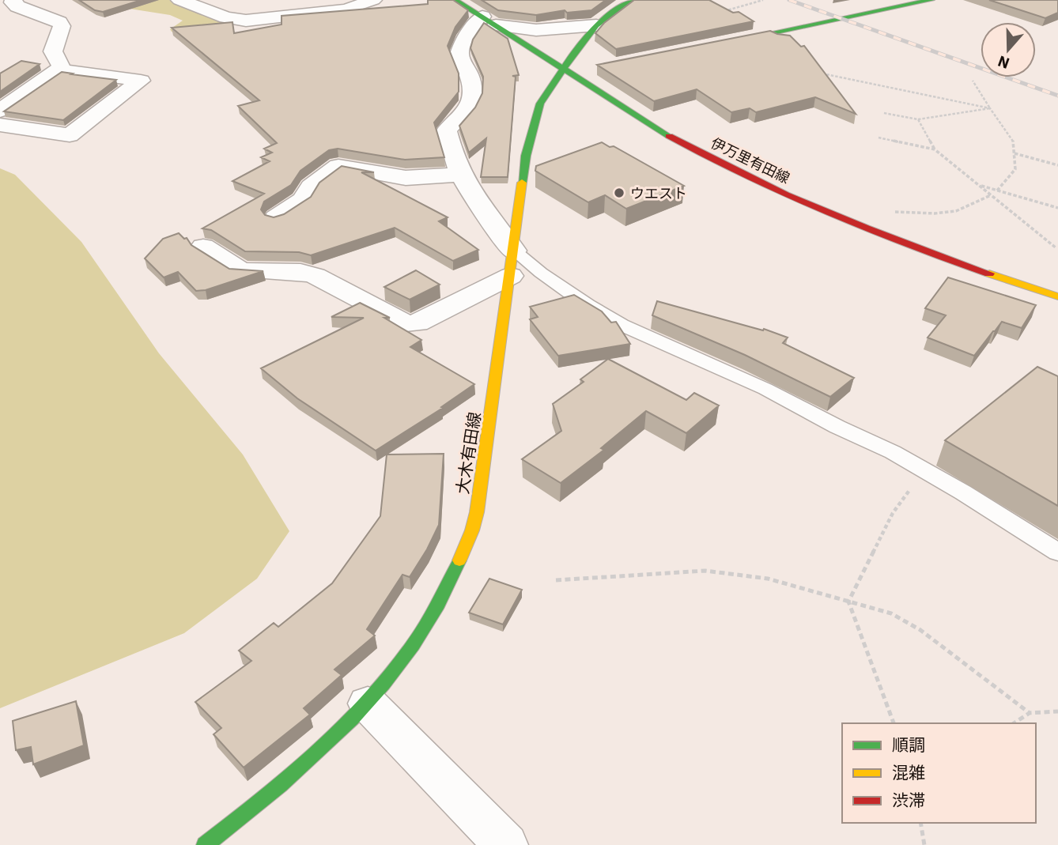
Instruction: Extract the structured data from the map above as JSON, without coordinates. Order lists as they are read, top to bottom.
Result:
{
  "streets": {
    "main road": ["伊万里有田線", "大木有田線"]
  },
  "crossings": [
    ["伊万里有田線", "大木有田線"]
  ],
  "places": ["ウエスト"],
  "legend": ["順調", "混雑", "渋滞"],
  "north": "bottom"
}
